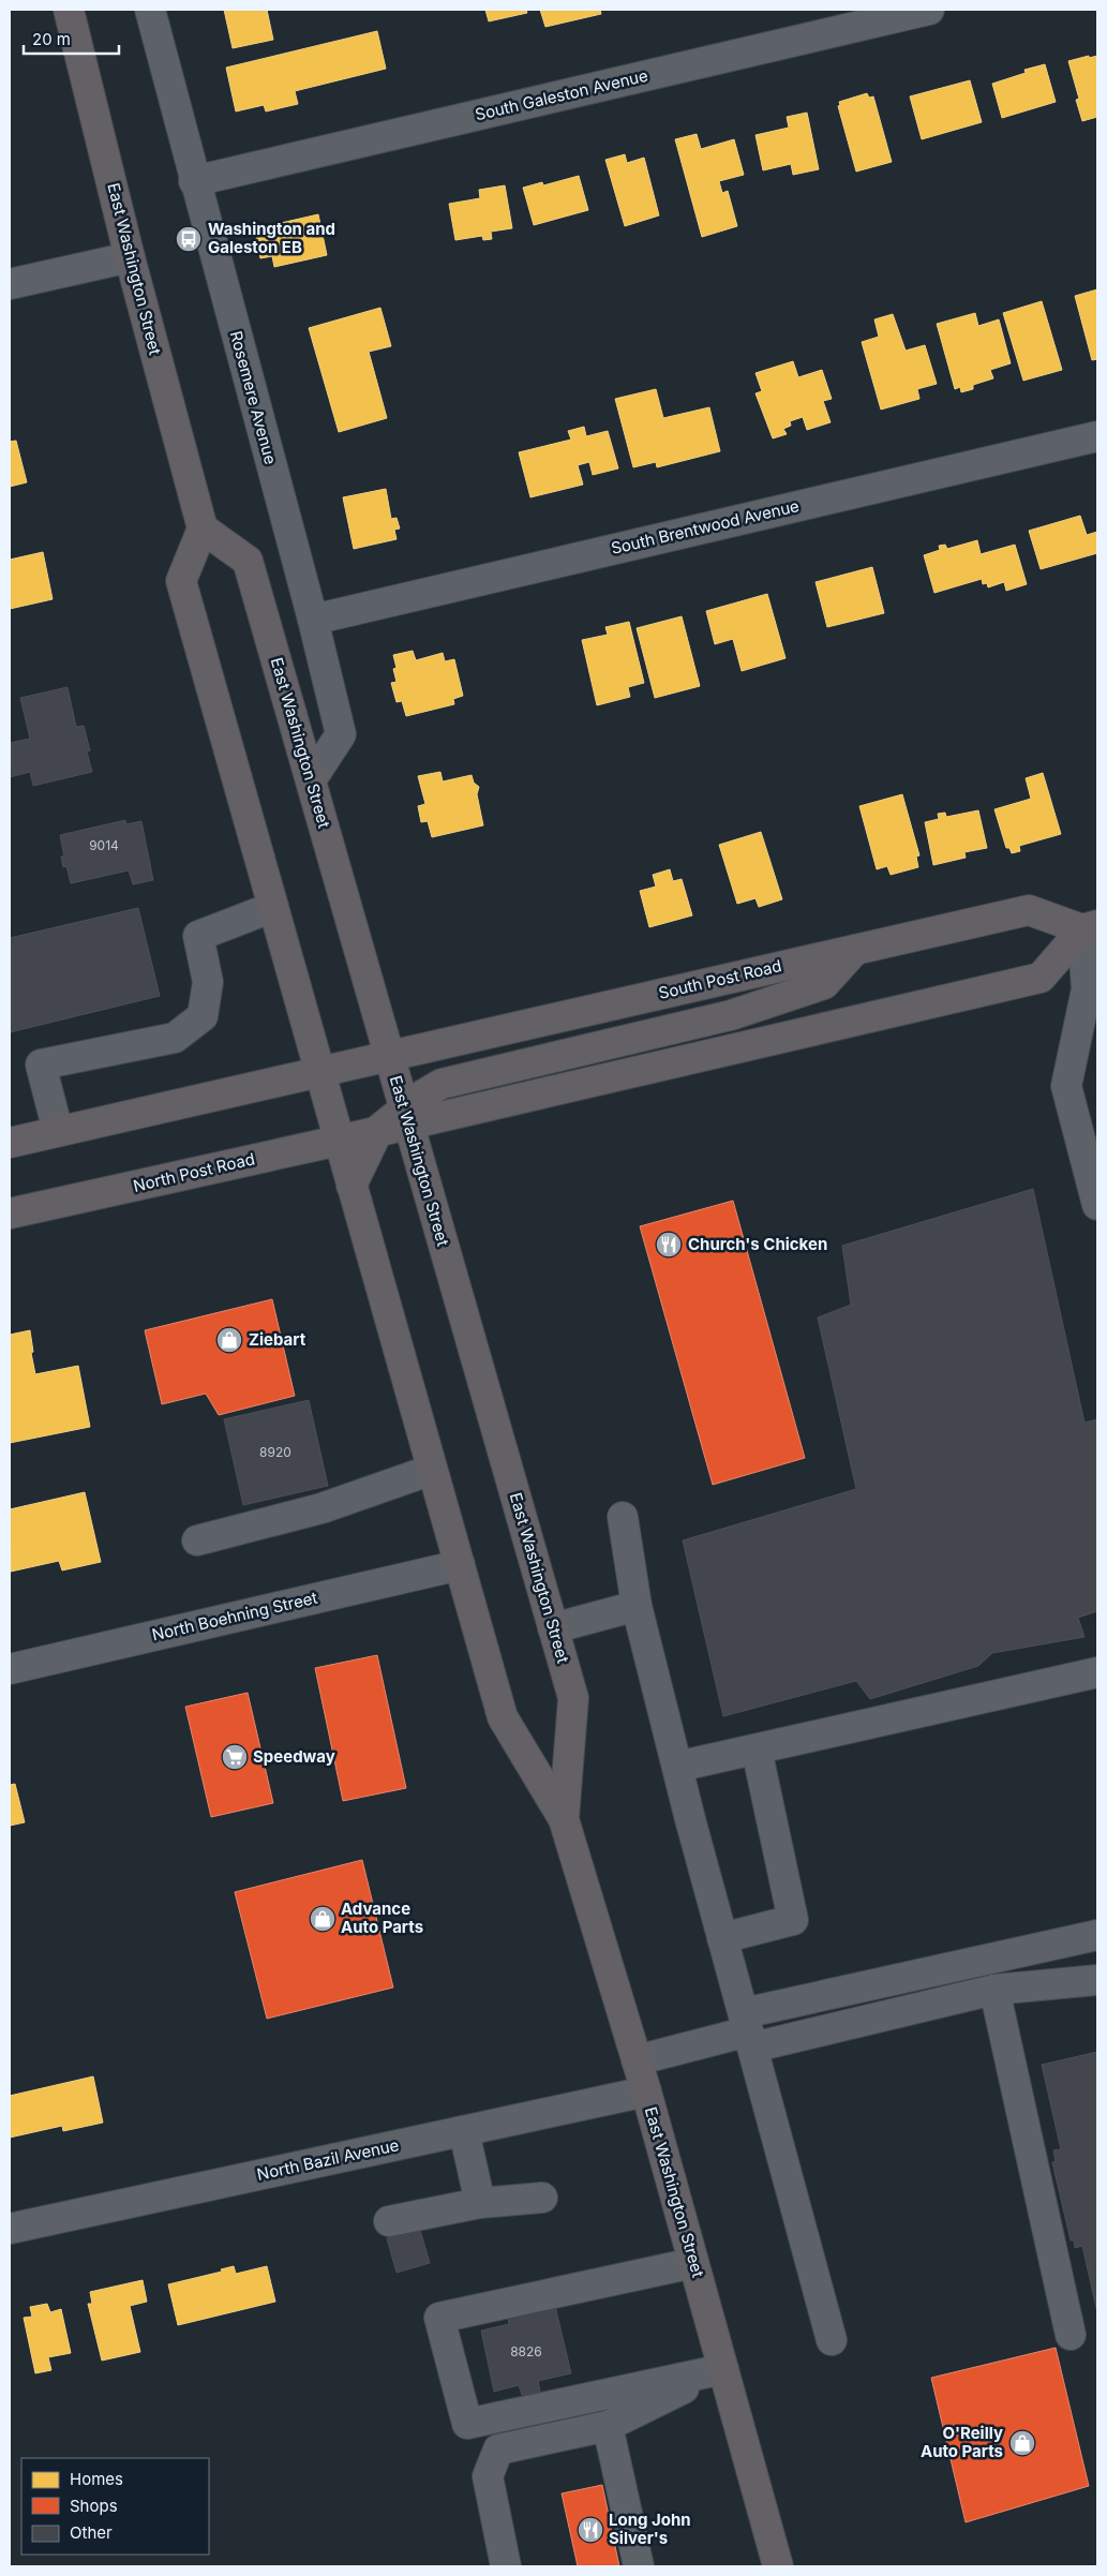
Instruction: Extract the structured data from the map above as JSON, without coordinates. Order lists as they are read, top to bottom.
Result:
{
  "streets": {
    "main road": ["East Washington Street", "South Post Road", "North Post Road"],
    "street": [
      "South Galeston Avenue",
      "Rosemere Avenue",
      "South Brentwood Avenue",
      "North Boehning Street",
      "North Bazil Avenue"
    ]
  },
  "crossings": [
    ["South Galeston Avenue", "Rosemere Avenue"],
    ["East Washington Street", "Rosemere Avenue"],
    ["East Washington Street", "South Post Road"],
    ["East Washington Street", "North Post Road"],
    ["East Washington Street", "North Boehning Street"],
    ["East Washington Street", "North Bazil Avenue"],
    ["Rosemere Avenue", "South Brentwood Avenue"]
  ],
  "places": {
    "bus stop": ["Washington and Galeston EB"],
    "restaurant": ["Church's Chicken", "Long John Silver's"],
    "shop": ["Ziebart", "Advance Auto Parts", "O'Reilly Auto Parts"],
    "supermarket": ["Speedway"]
  },
  "house_numbers": ["9014", "8920", "8826"],
  "legend": ["Homes", "Shops", "Other"],
  "scale_bar": "20 m"
}
